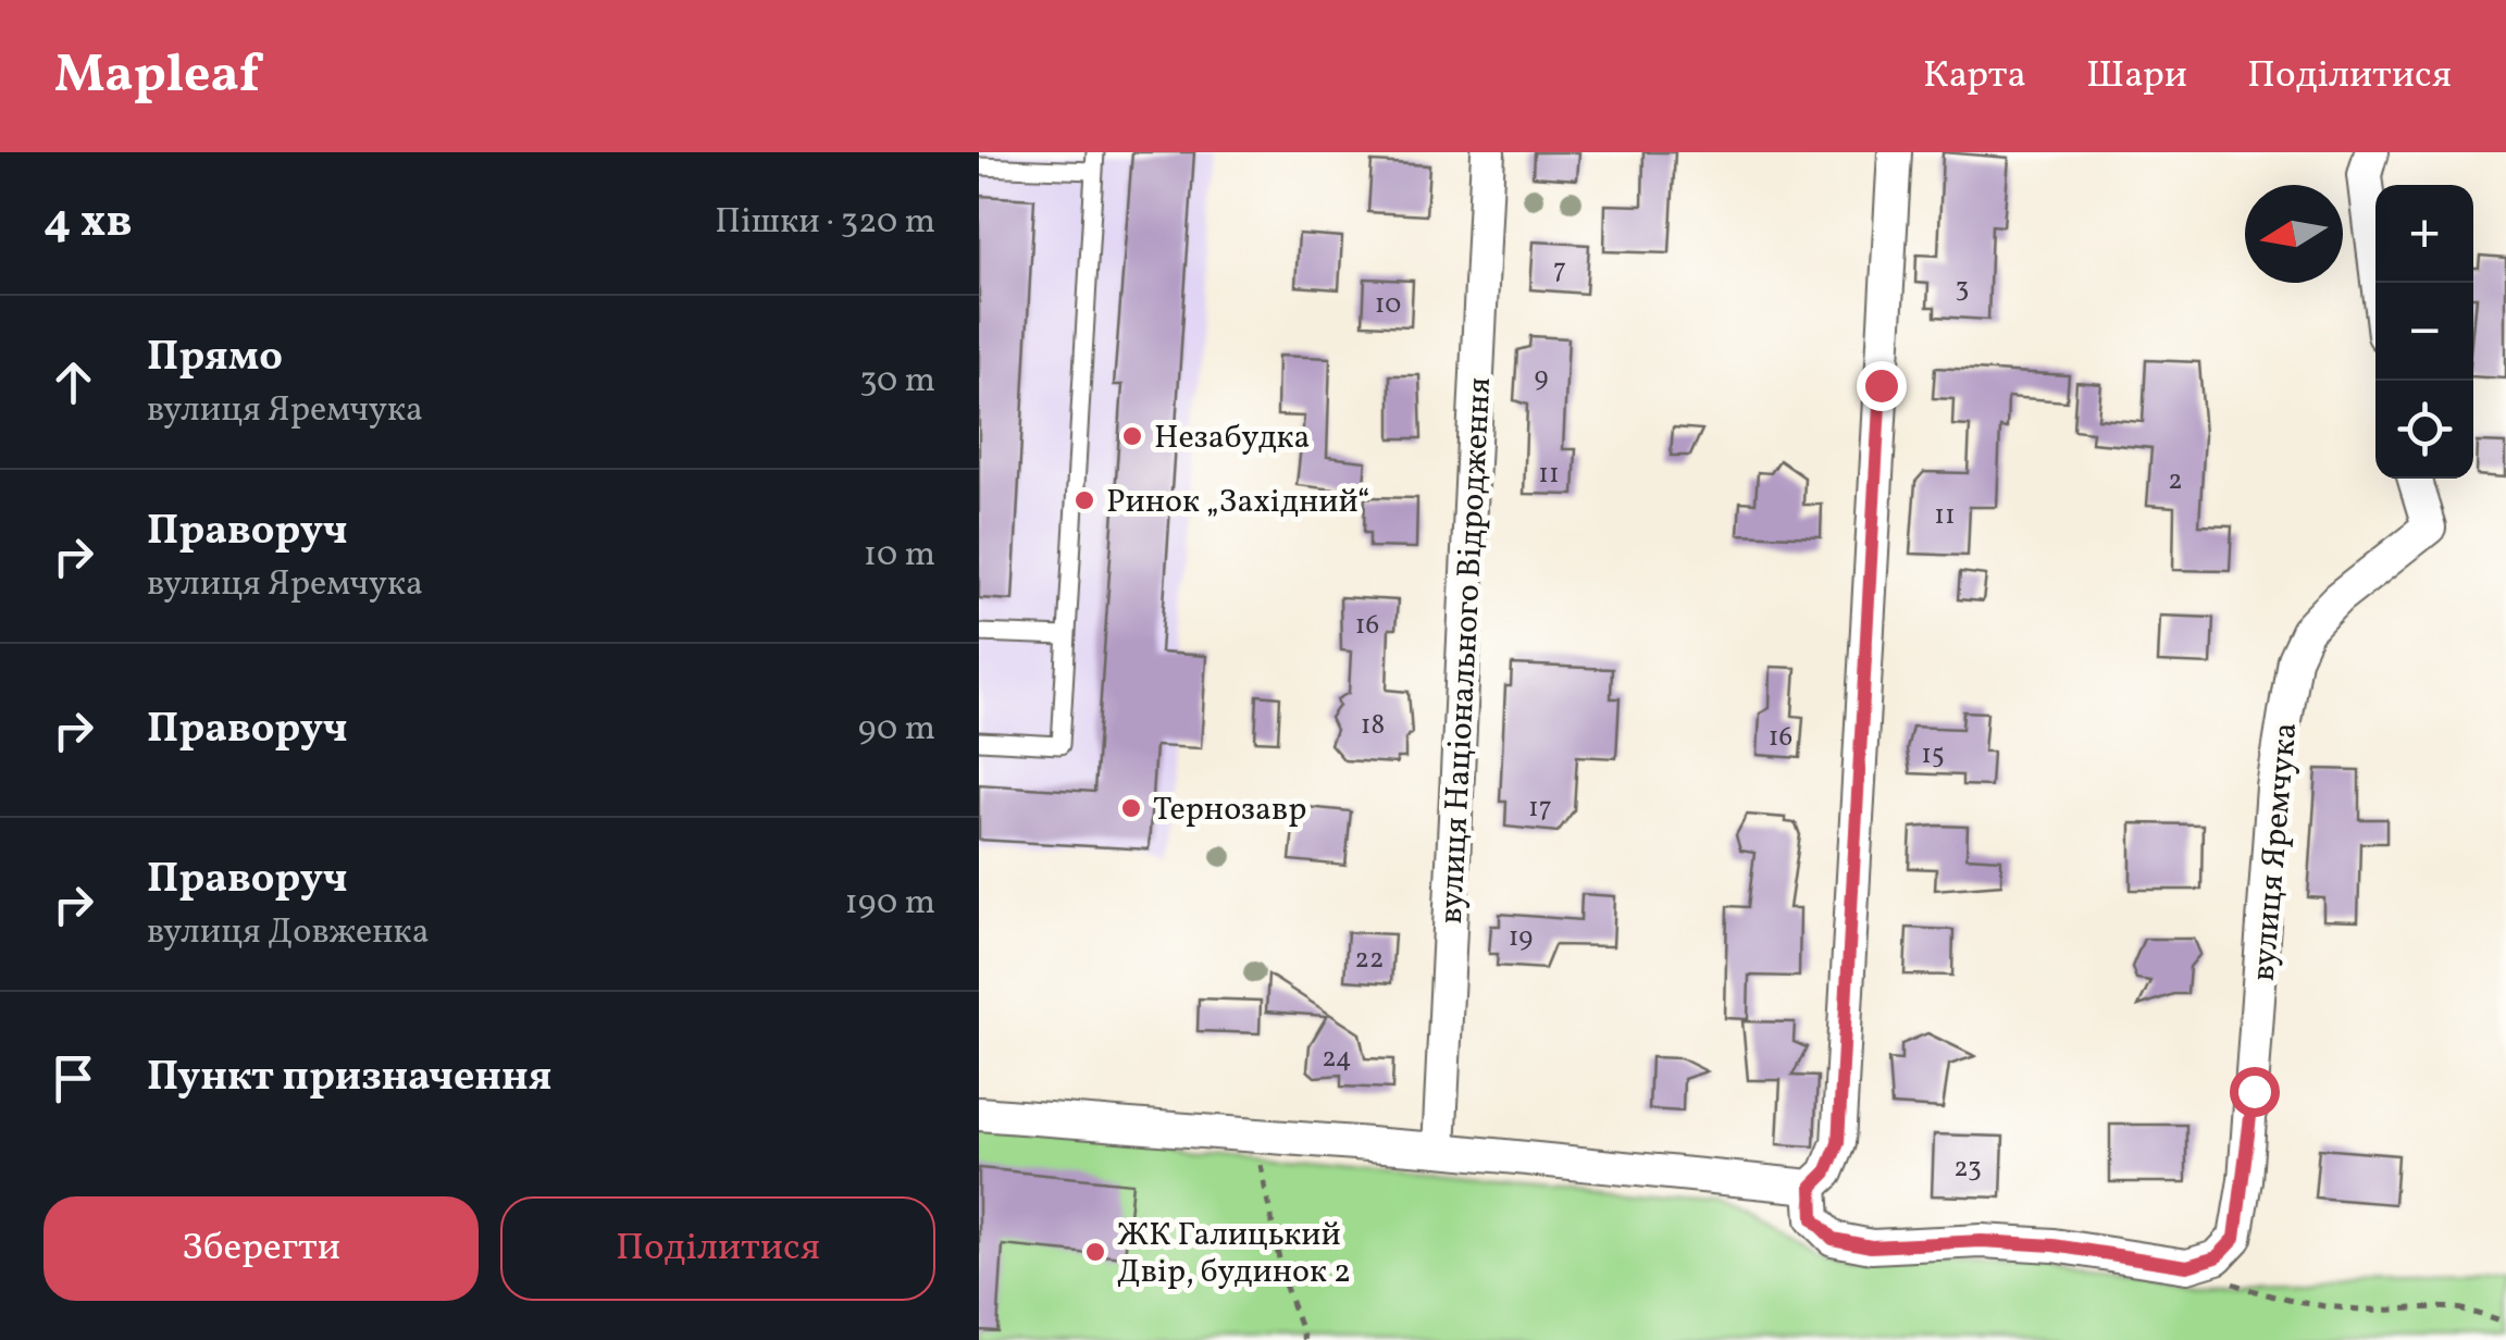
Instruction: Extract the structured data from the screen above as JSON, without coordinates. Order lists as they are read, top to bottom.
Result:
{
  "streets": {
    "street": ["вулиця Національного Відродження", "вулиця Яремчука"]
  },
  "places": [
    "Незабудка",
    "Ринок „Західний“",
    "Тернозавр",
    "ЖК Галицький Двір, будинок 2"
  ],
  "house_numbers": [
    "7",
    "3",
    "10",
    "9",
    "11",
    "2",
    "11",
    "16",
    "18",
    "16",
    "15",
    "17",
    "19",
    "22",
    "24",
    "23"
  ],
  "north": "left",
  "page": {
    "header": "Mapleaf",
    "nav": ["Карта", "Шари", "Поділитися"],
    "heading": ["4 хв", "Пішки · 320 m"],
    "map_buttons": ["+", "−"],
    "list": [
      ["Прямо", "вулиця Яремчука", "30 m"],
      ["Праворуч", "вулиця Яремчука", "10 m"],
      ["Праворуч", "90 m"],
      ["Праворуч", "вулиця Довженка", "190 m"],
      "Пункт призначення"
    ],
    "buttons": ["Зберегти", "Поділитися"]
  }
}
